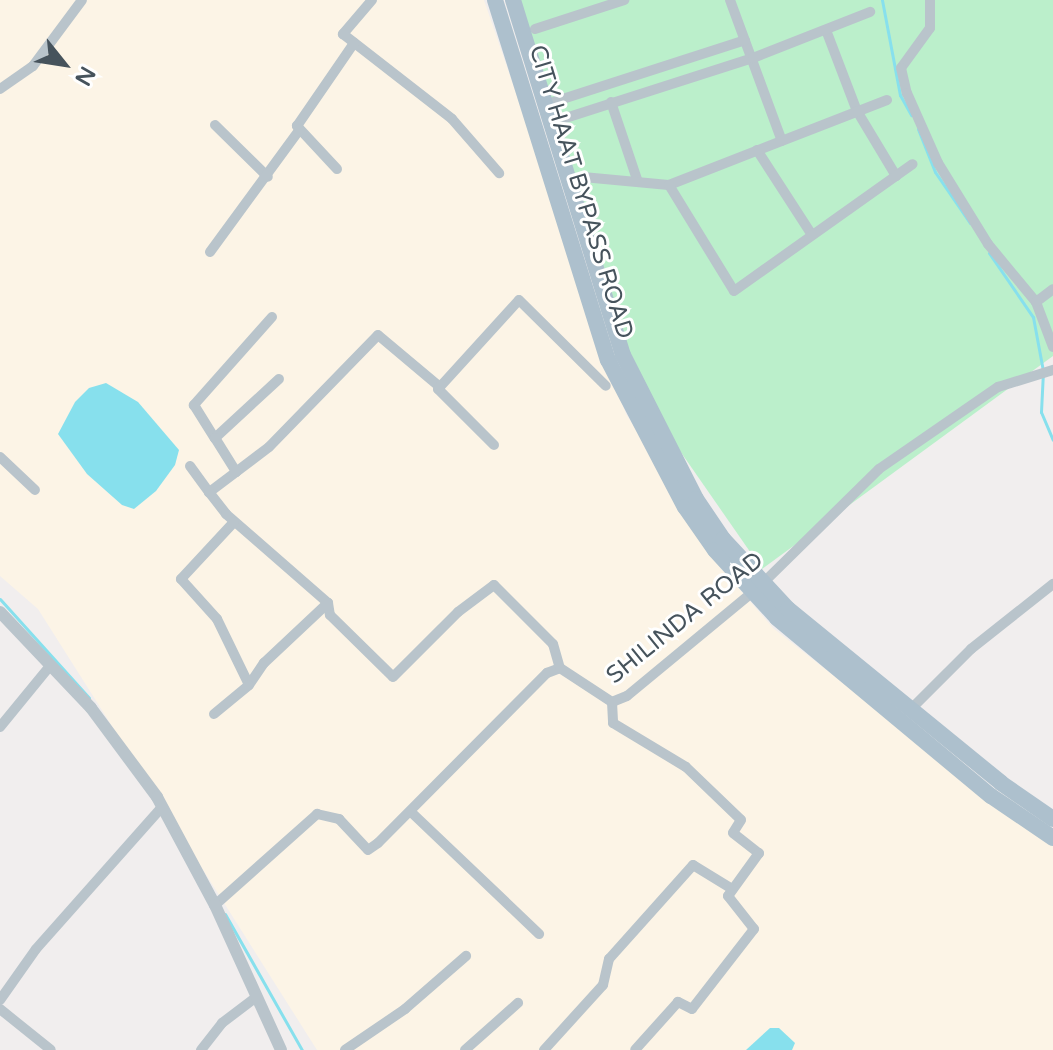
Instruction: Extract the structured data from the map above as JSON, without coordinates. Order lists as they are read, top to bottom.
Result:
{
  "streets": {
    "main road": ["CITY HAAT BYPASS ROAD"],
    "street": ["SHILINDA ROAD"]
  },
  "crossings": [
    ["CITY HAAT BYPASS ROAD", "SHILINDA ROAD"]
  ],
  "north": "bottom right"
}
